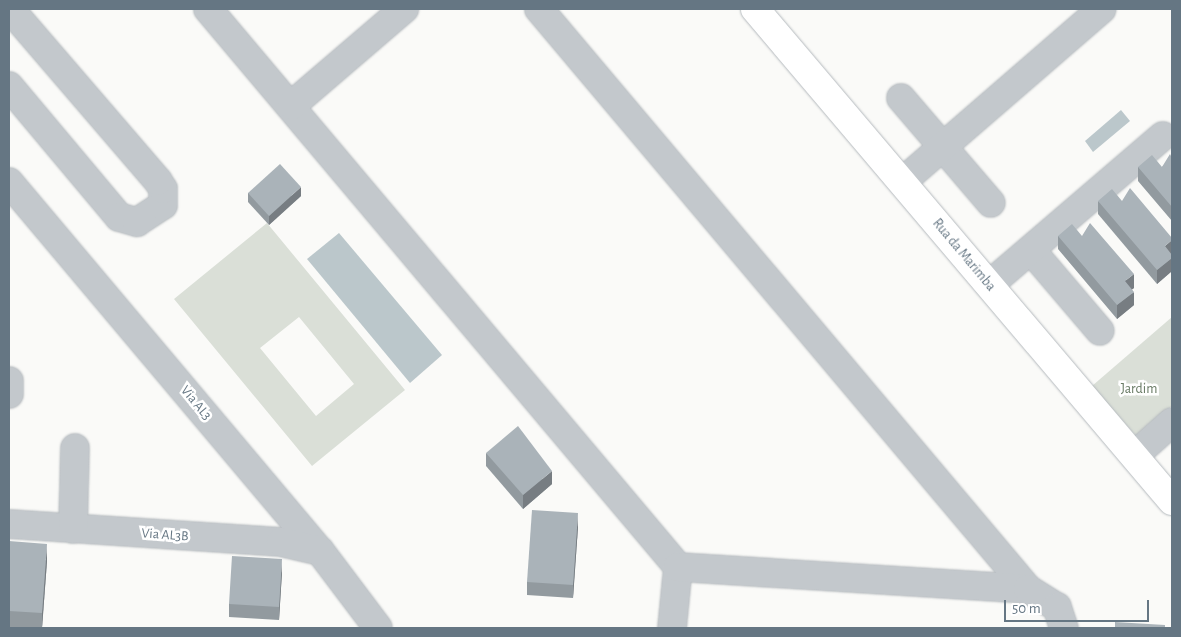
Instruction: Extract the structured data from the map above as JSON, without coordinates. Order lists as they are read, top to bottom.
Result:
{
  "streets": {
    "main road": ["Rua da Marimba"],
    "street": ["Via AL3", "Via AL3B"]
  },
  "crossings": [
    ["Via AL3", "Via AL3B"]
  ],
  "parks": ["Jardim"],
  "scale_bar": "50 m"
}
